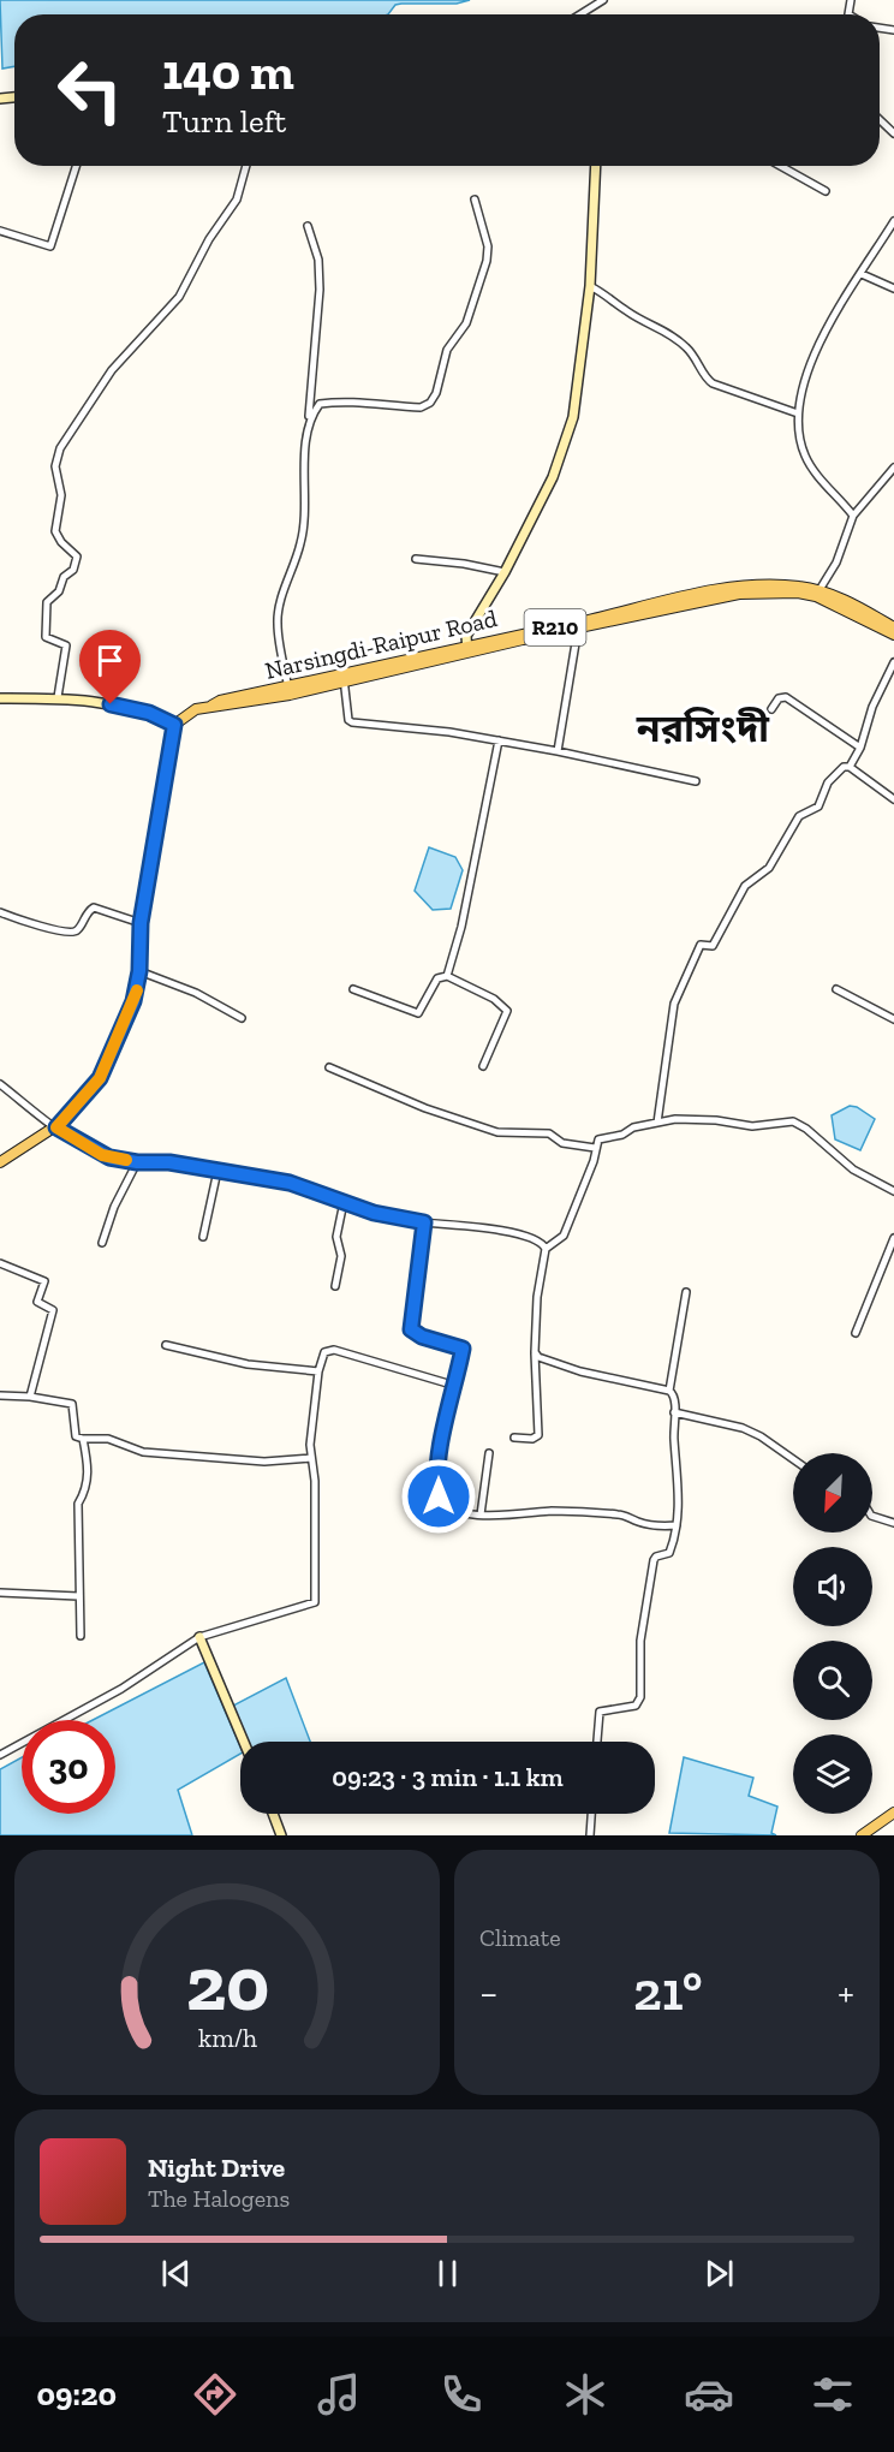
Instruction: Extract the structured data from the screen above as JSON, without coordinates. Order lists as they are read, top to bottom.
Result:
{
  "streets": {
    "main road": ["R210", "Narsingdi-Raipur Road"]
  },
  "districts": ["নরসিংদী"],
  "north": "bottom left",
  "page": {
    "turn": ["140 m", "Turn left"],
    "limit": "30",
    "trip": "09:23 · 3 min · 1.1 km",
    "tile": "Climate",
    "heat": ["−", "21°", "+"],
    "song": ["Night Drive", "The Halogens"],
    "tabs": "09:20",
    "gauge": ["20", "km/h"]
  }
}
